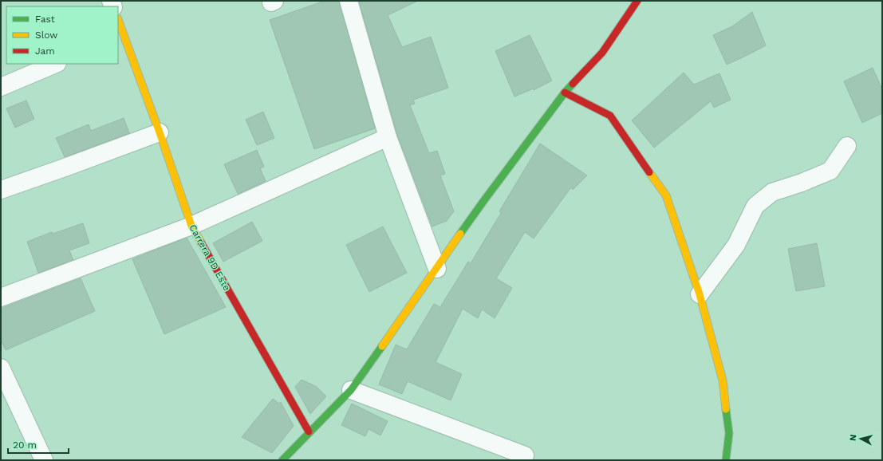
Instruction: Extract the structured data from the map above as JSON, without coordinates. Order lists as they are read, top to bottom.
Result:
{
  "streets": {
    "street": ["Carrera 9D Este"]
  },
  "legend": ["Fast", "Slow", "Jam"],
  "scale_bar": "20 m",
  "north": "left"
}
